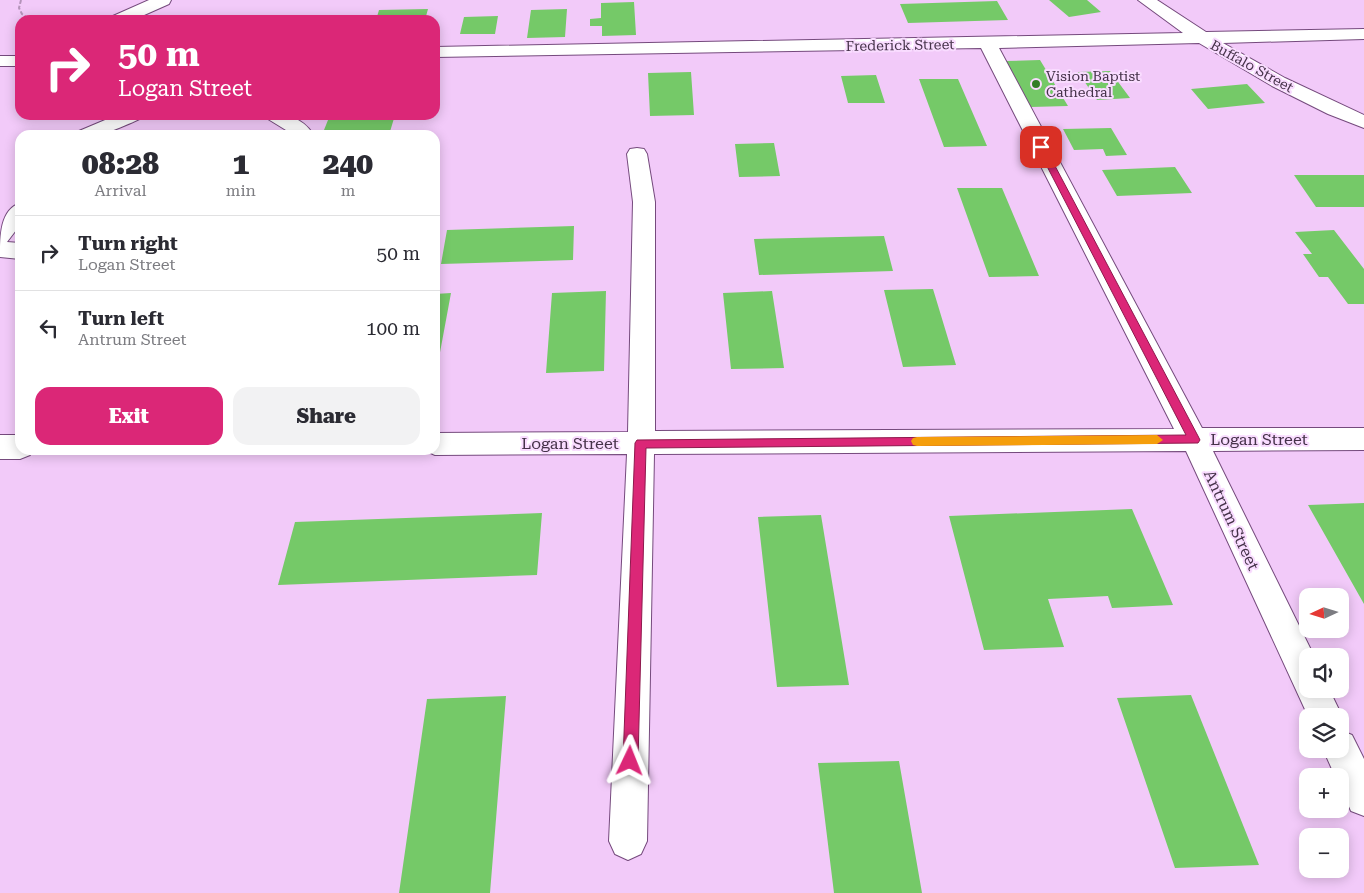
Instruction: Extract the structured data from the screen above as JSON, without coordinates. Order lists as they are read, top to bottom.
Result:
{
  "streets": {
    "street": [
      "Frederick Street",
      "Buffalo Street",
      "Logan Street",
      "Antrum Street"
    ]
  },
  "crossings": [
    ["Frederick Street", "Buffalo Street"],
    ["Frederick Street", "Antrum Street"],
    ["Logan Street", "Antrum Street"]
  ],
  "places": ["Vision Baptist Cathedral"],
  "north": "left",
  "page": {
    "turn": ["50 m", "Logan Street"],
    "eta": [
      "08:28",
      "Arrival",
      "1",
      "min",
      "240",
      "m"
    ],
    "list": [
      {
        "name": "Turn right",
        "note": "Logan Street",
        "value": "50 m"
      },
      {
        "name": "Turn left",
        "note": "Antrum Street",
        "value": "100 m"
      }
    ],
    "buttons": ["Exit", "Share"],
    "map_buttons": ["+", "−"]
  }
}
